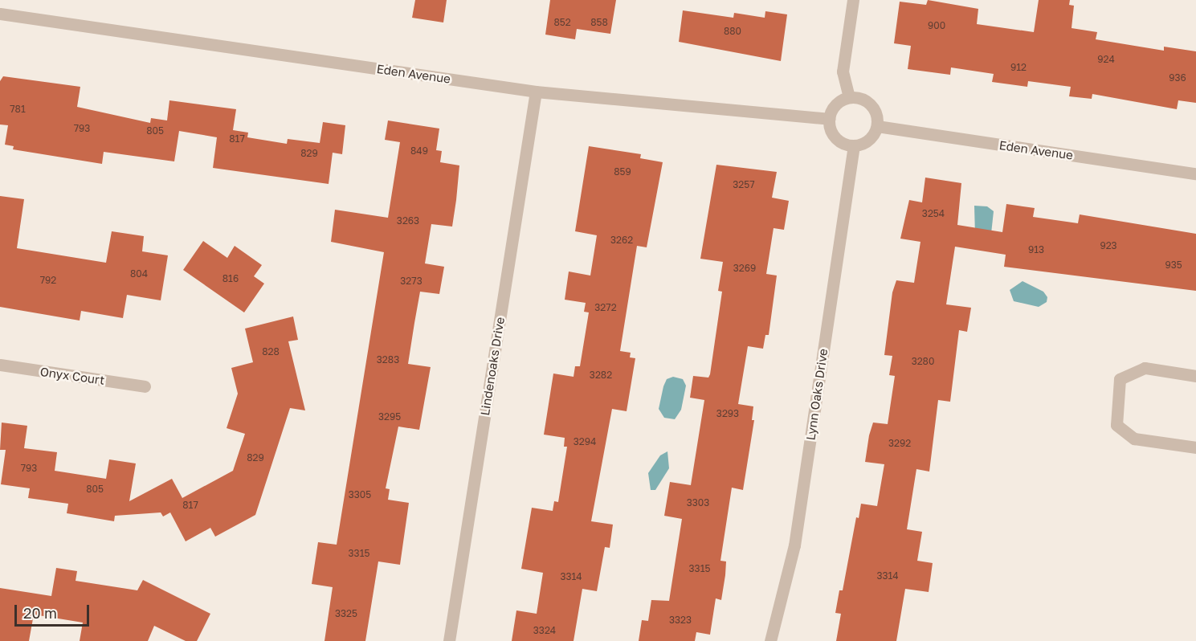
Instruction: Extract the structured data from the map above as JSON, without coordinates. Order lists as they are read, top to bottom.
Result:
{
  "streets": {
    "street": [
      "Eden Avenue",
      "Lindenoaks Drive",
      "Onyx Court",
      "Lynn Oaks Drive"
    ]
  },
  "crossings": [
    ["Eden Avenue", "Lindenoaks Drive"],
    ["Eden Avenue", "Lynn Oaks Drive"]
  ],
  "house_numbers": [
    "852",
    "858",
    "900",
    "880",
    "924",
    "912",
    "936",
    "781",
    "793",
    "805",
    "817",
    "849",
    "829",
    "859",
    "3257",
    "3254",
    "3263",
    "3262",
    "923",
    "913",
    "935",
    "3269",
    "804",
    "816",
    "792",
    "3273",
    "3272",
    "828",
    "3283",
    "3280",
    "3282",
    "3293",
    "3295",
    "3294",
    "3292",
    "829",
    "793",
    "805",
    "3305",
    "3303",
    "817",
    "3315",
    "3315",
    "3314",
    "3314",
    "3325",
    "3323",
    "3324"
  ],
  "scale_bar": "20 m"
}
